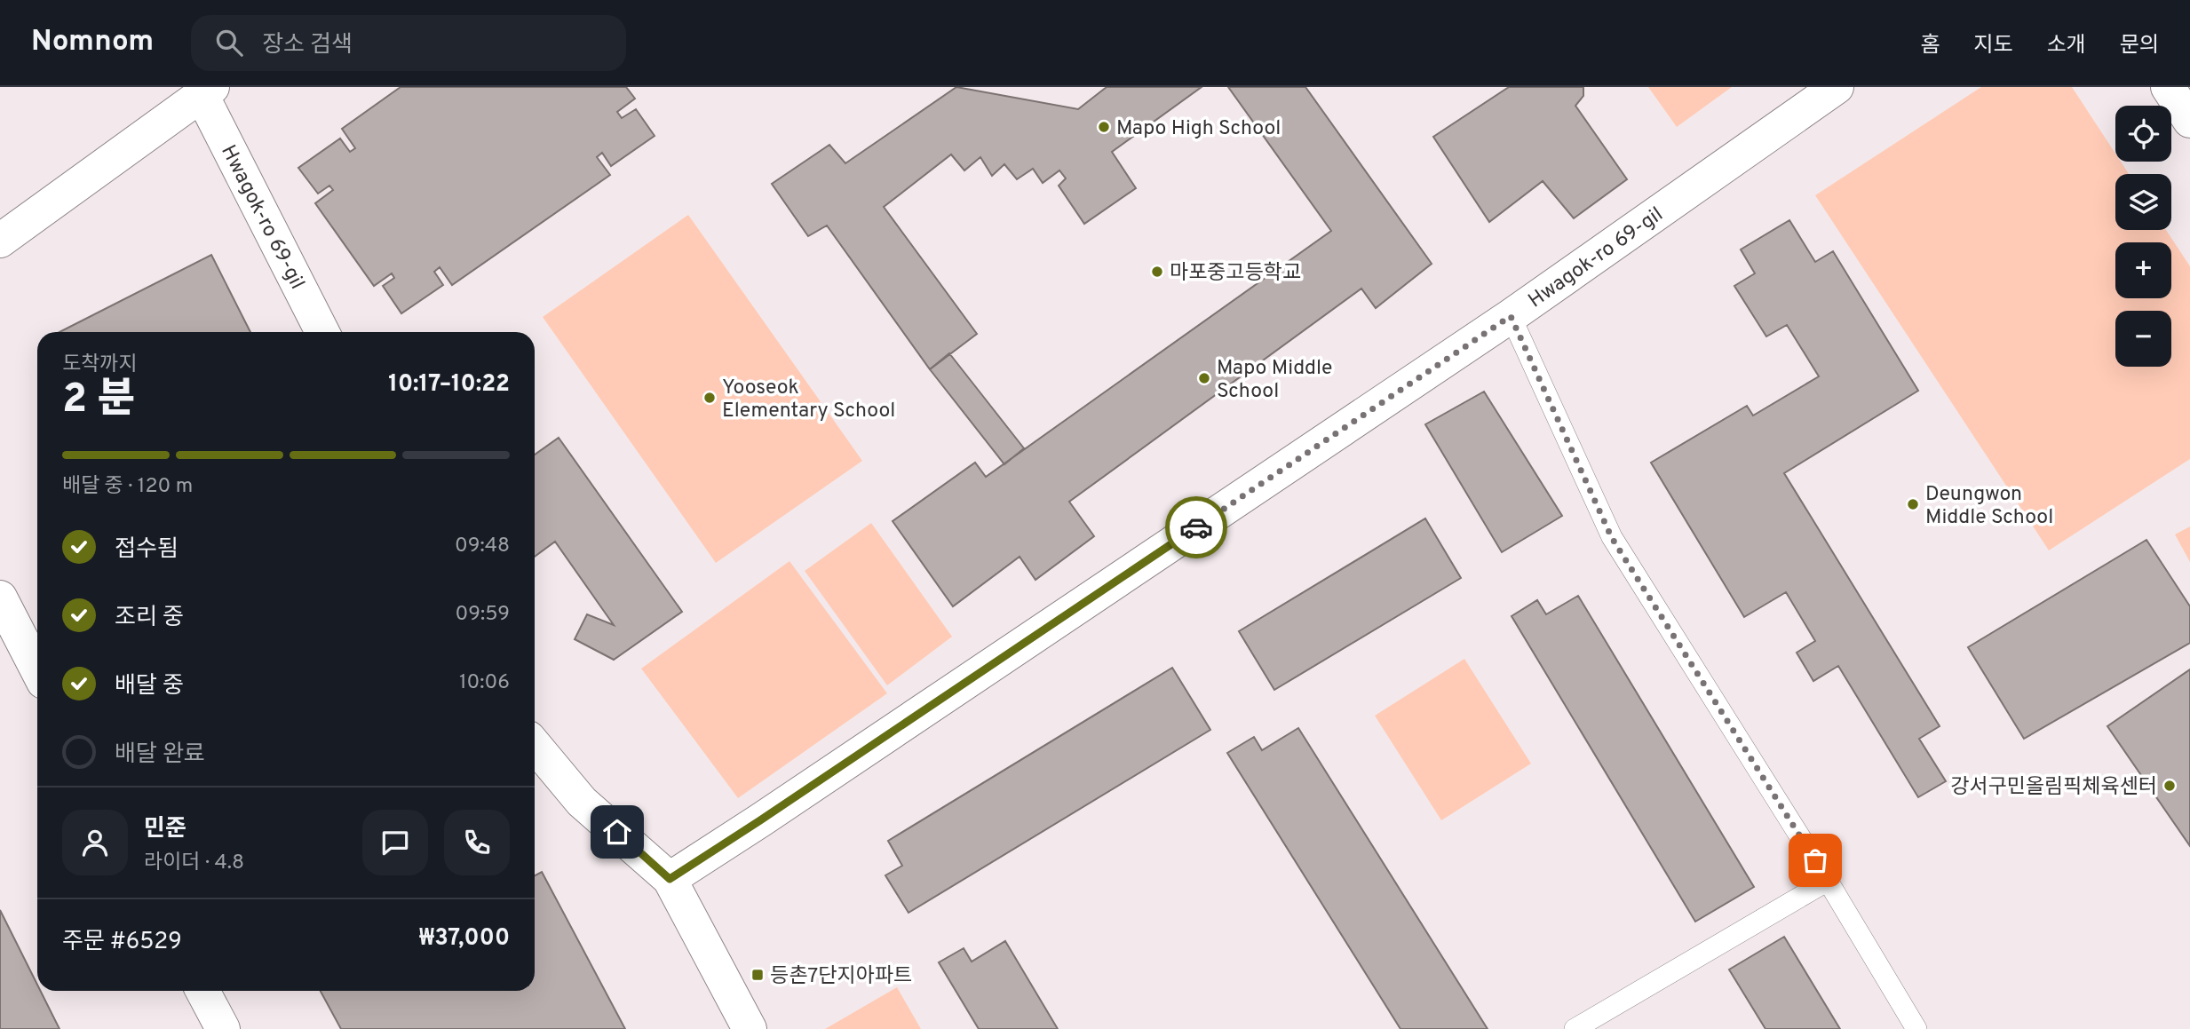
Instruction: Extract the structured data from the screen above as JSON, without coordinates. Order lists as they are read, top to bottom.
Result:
{
  "streets": {
    "street": ["Hwagok-ro 69-gil"]
  },
  "places": {
    "other": [
      "Mapo High School",
      "마포중고등학교",
      "Mapo Middle School",
      "Yooseok Elementary School",
      "Deungwon Middle School",
      "강서구민올림픽체육센터"
    ],
    "transit": ["등촌7단지아파트"]
  },
  "page": {
    "header": "Nomnom",
    "search": "장소 검색",
    "nav": [
      "홈",
      "지도",
      "소개",
      "문의"
    ],
    "map_buttons": ["+", "−"],
    "heading": ["2 분", "도착까지", "10:17–10:22"],
    "panel": [
      "민준",
      "라이더 · 4.8",
      "주문 #6529",
      "₩37,000"
    ],
    "bar": "배달 중 · 120 m",
    "list": [
      ["접수됨", "09:48"],
      ["조리 중", "09:59"],
      ["배달 중", "10:06"],
      "배달 완료"
    ]
  }
}
